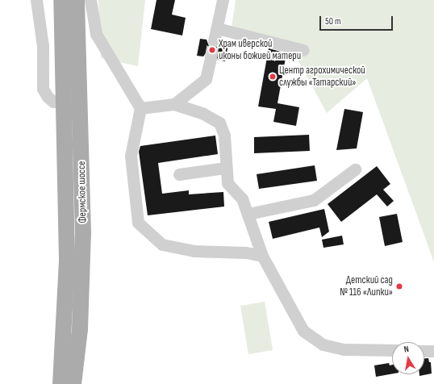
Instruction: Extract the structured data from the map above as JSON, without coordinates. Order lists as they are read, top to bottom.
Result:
{
  "streets": {
    "main road": ["Фермское шоссе"]
  },
  "places": ["Храм иверской иконы божией матери", "Центр агрохимической службы «Татарский»", "Детский сад № 116 «Липки»"],
  "scale_bar": "50 m",
  "north": "top"
}
